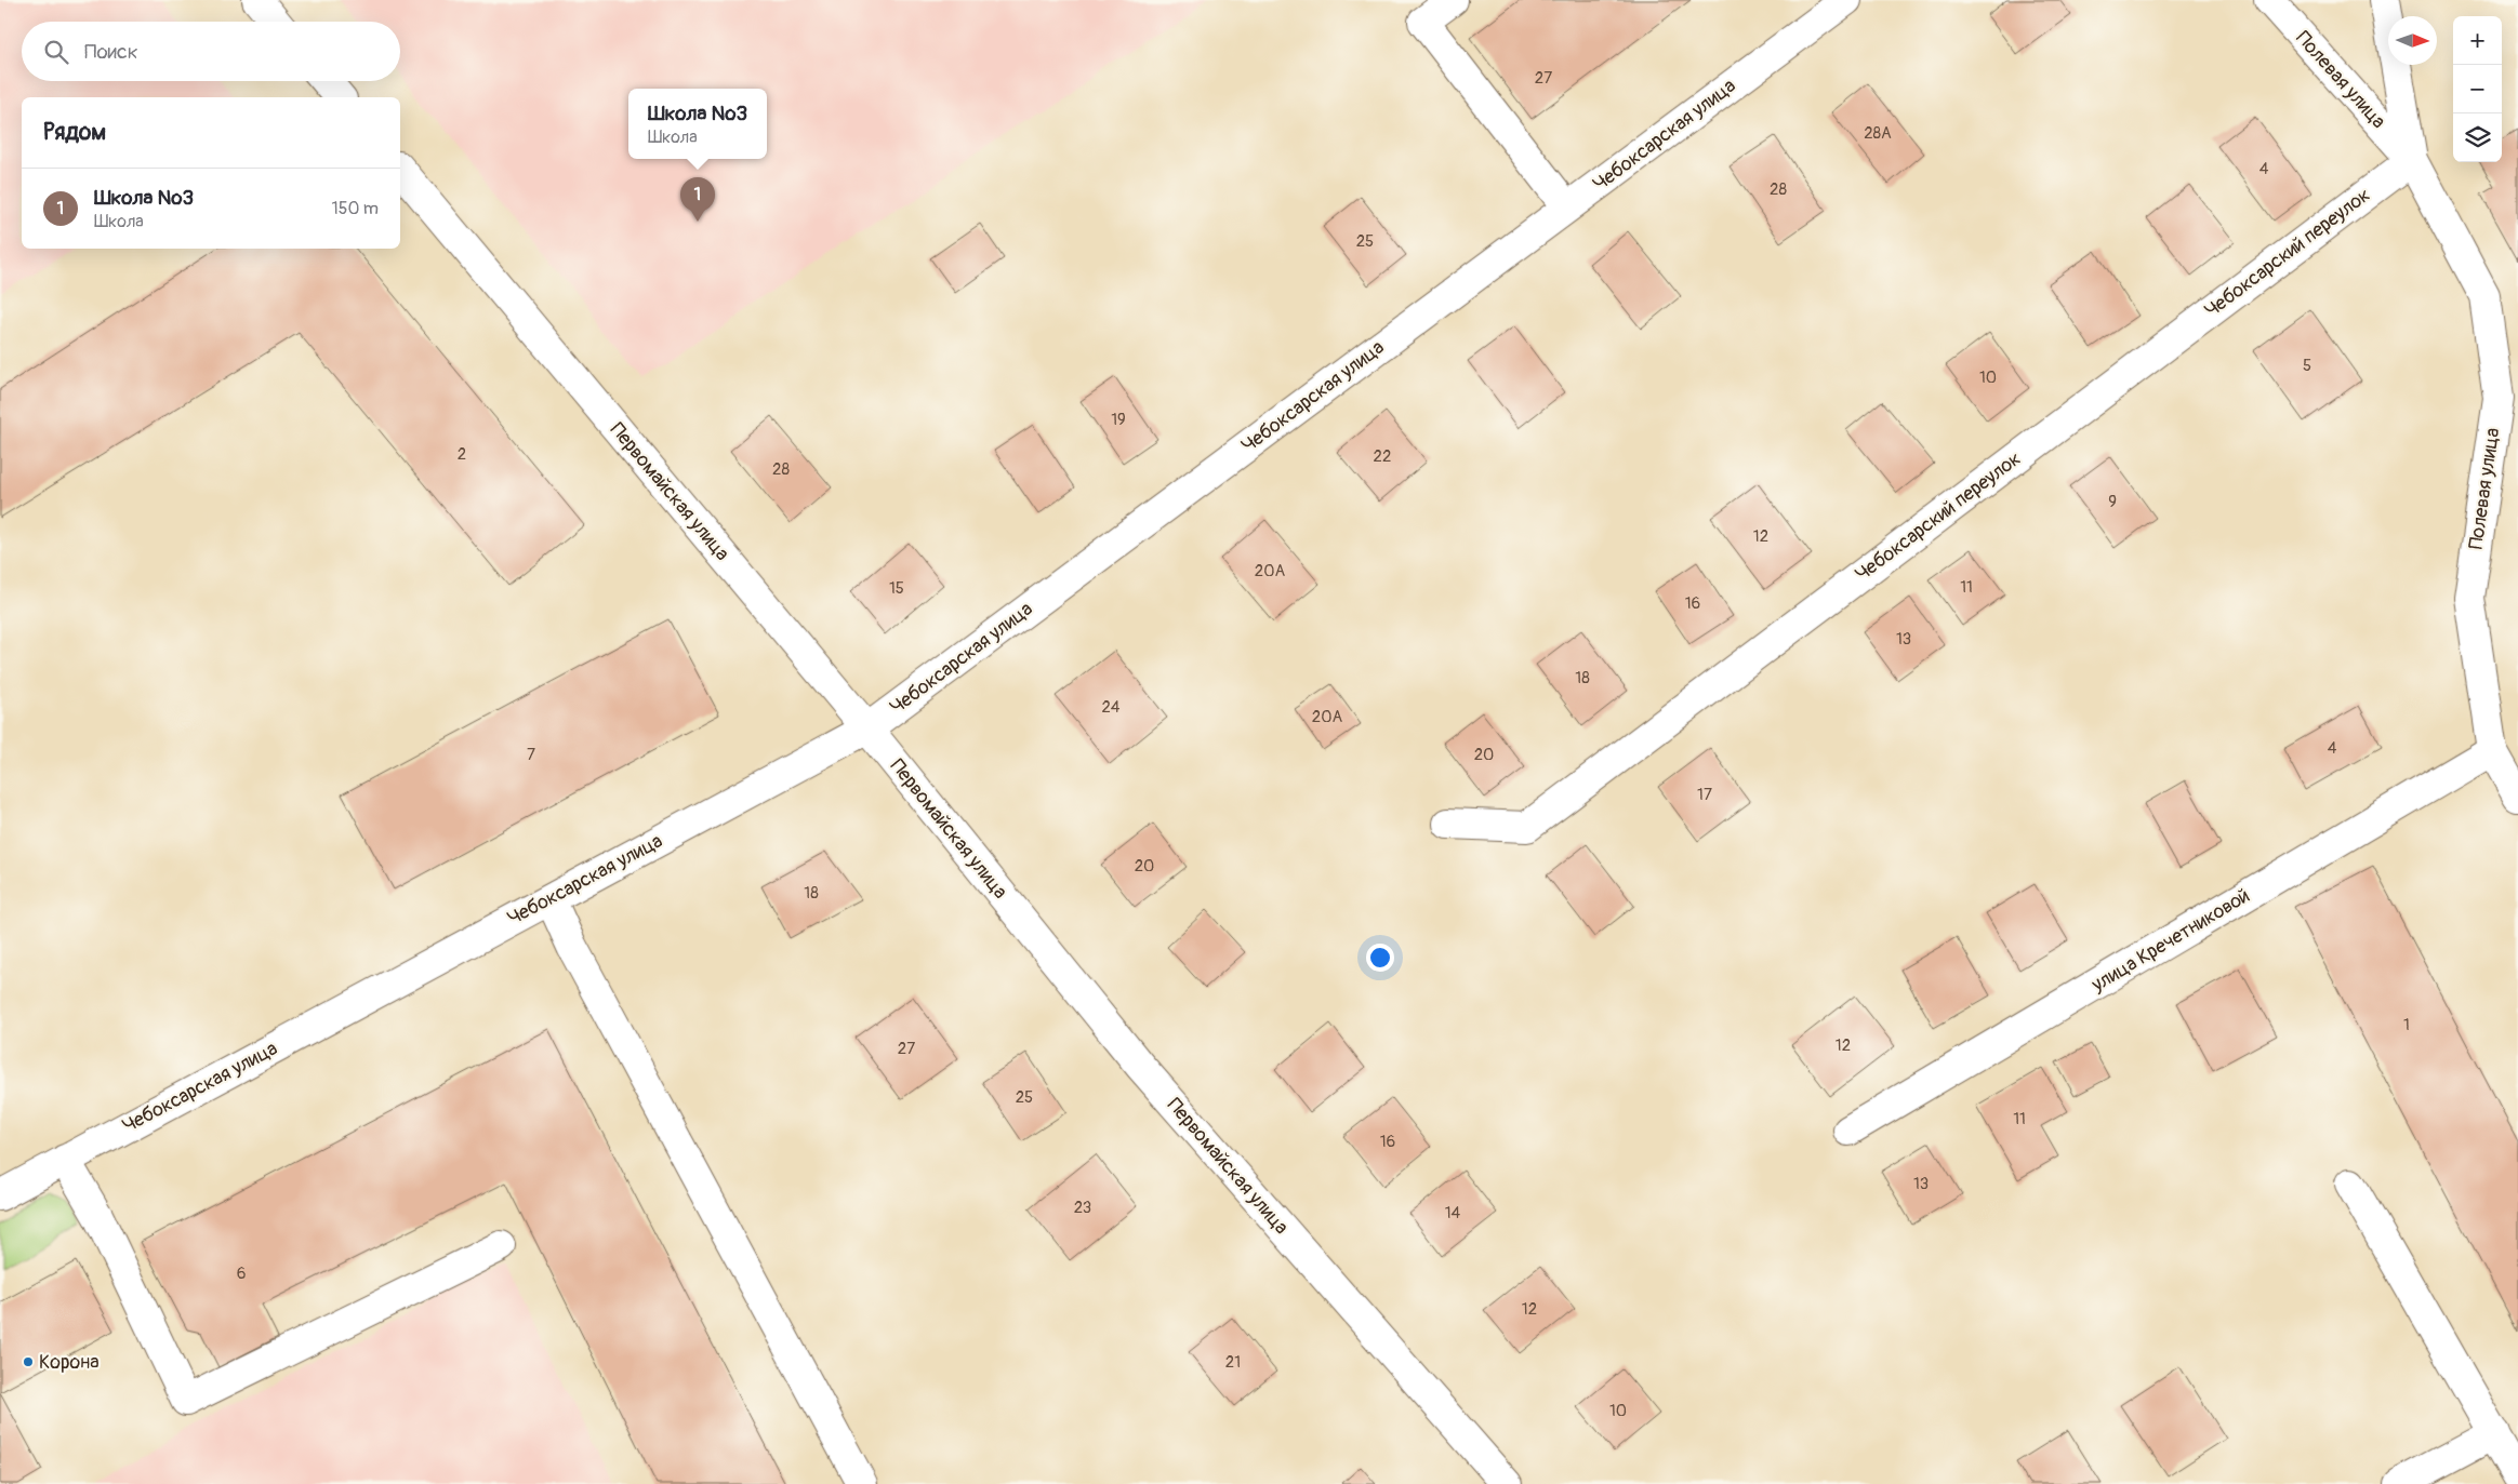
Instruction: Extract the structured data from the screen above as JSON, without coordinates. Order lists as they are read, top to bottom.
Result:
{
  "streets": {
    "street": [
      "Полевая улица",
      "Чебоксарская улица",
      "Чебоксарский переулок",
      "Первомайская улица",
      "улица Кречетниковой"
    ]
  },
  "crossings": [
    ["Полевая улица", "Чебоксарский переулок"],
    ["Полевая улица", "улица Кречетниковой"],
    ["Чебоксарская улица", "Первомайская улица"]
  ],
  "places": ["Корона"],
  "house_numbers": [
    "27",
    "28А",
    "4",
    "28",
    "25",
    "5",
    "10",
    "19",
    "2",
    "22",
    "28",
    "9",
    "12",
    "20А",
    "11",
    "15",
    "16",
    "13",
    "18",
    "24",
    "20А",
    "4",
    "7",
    "20",
    "17",
    "20",
    "18",
    "1",
    "12",
    "27",
    "25",
    "11",
    "16",
    "13",
    "23",
    "14",
    "6",
    "12",
    "21",
    "10"
  ],
  "north": "right",
  "page": {
    "map_buttons": ["+", "−"],
    "search": "Поиск",
    "popup": ["Школа №3", "Школа"],
    "heading": "Рядом",
    "list": [
      {
        "mark": "1",
        "name": "Школа №3",
        "note": "Школа",
        "value": "150 m"
      }
    ],
    "pins": "1"
  }
}
